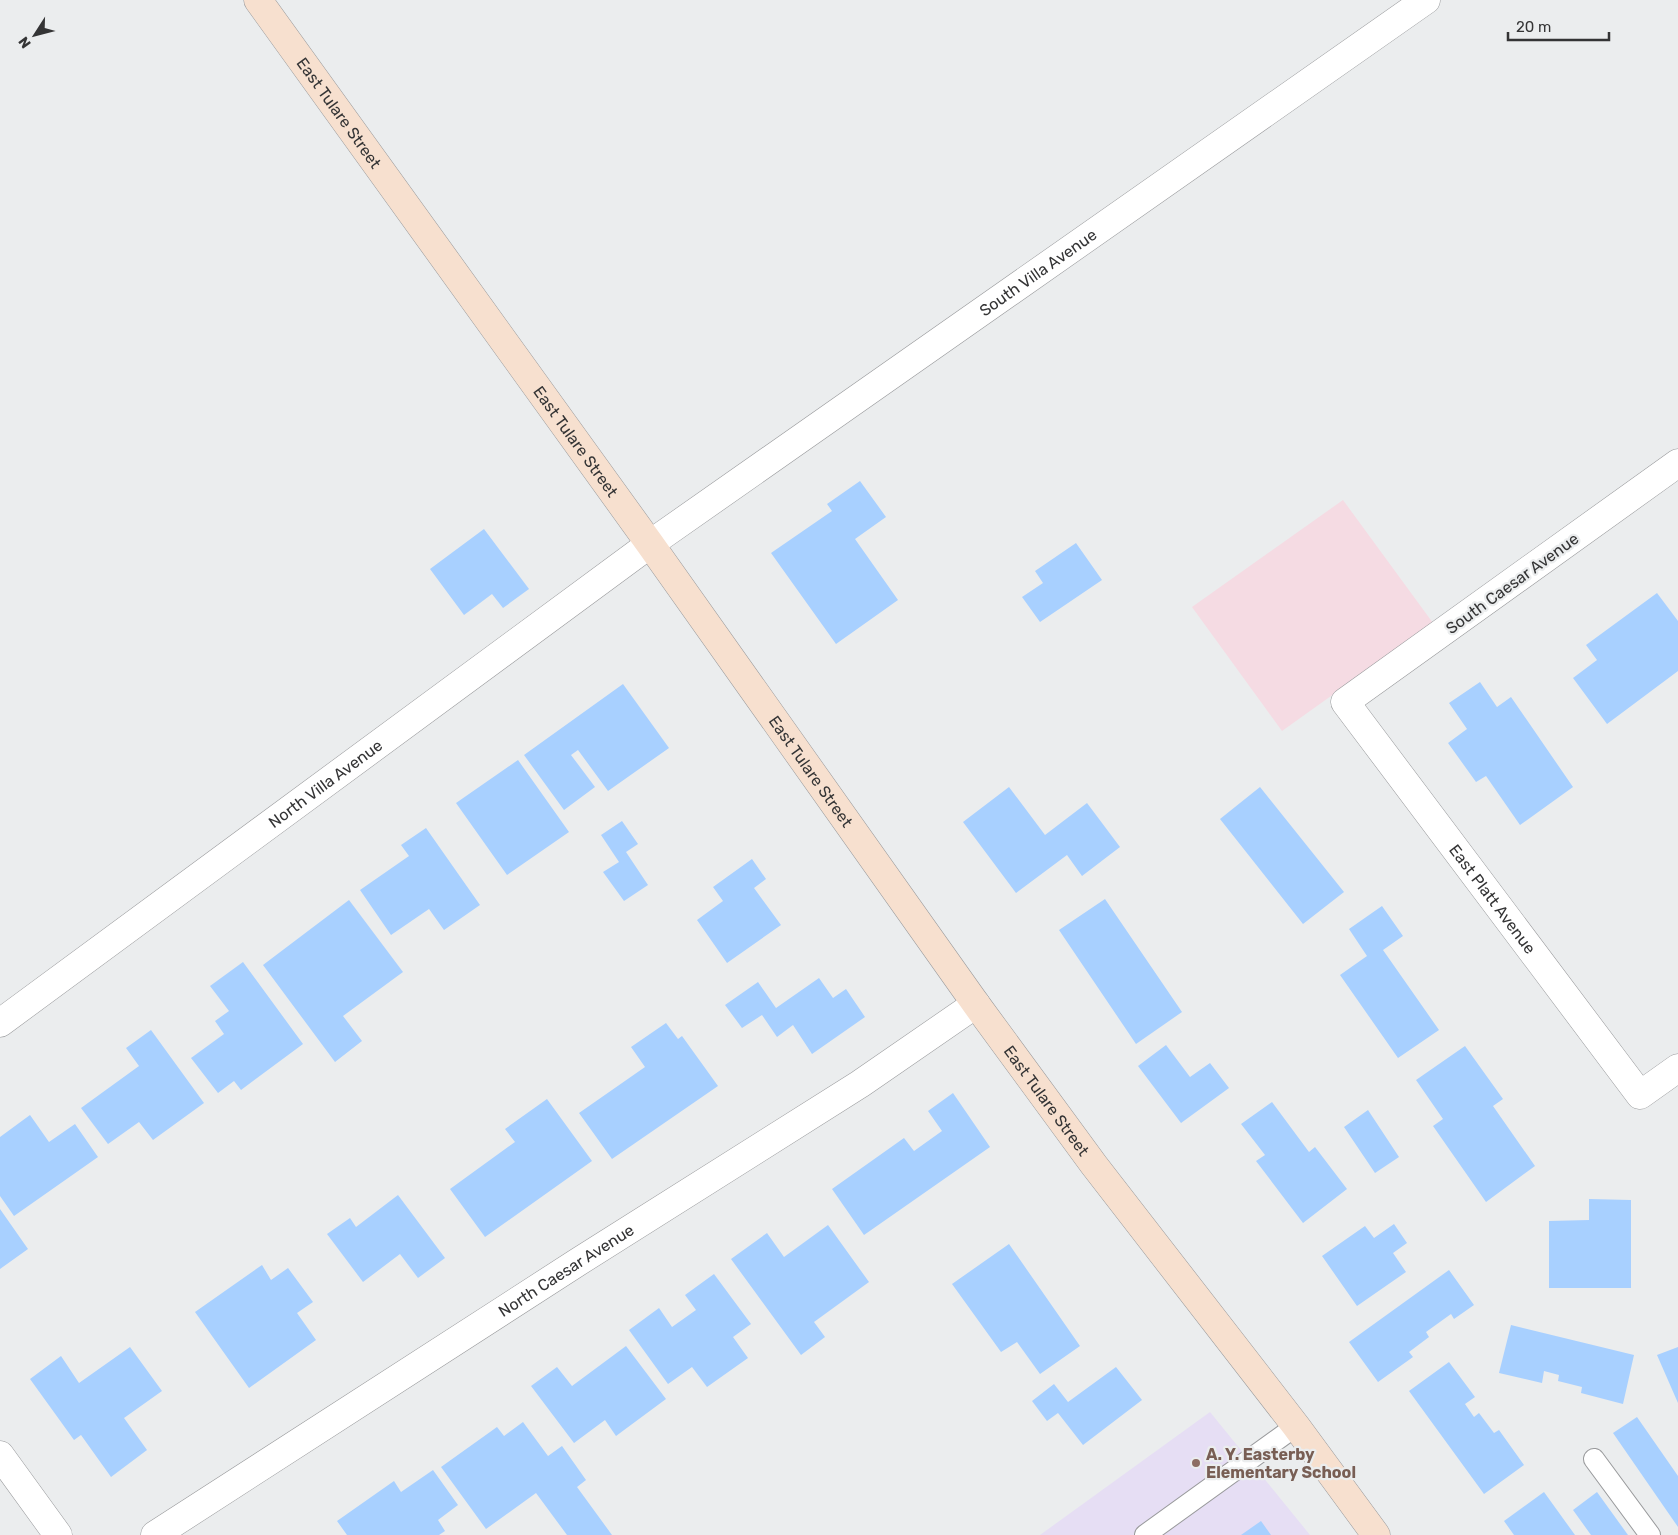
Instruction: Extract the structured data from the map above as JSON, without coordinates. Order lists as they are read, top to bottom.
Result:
{
  "streets": {
    "main road": ["East Tulare Street"],
    "street": [
      "South Villa Avenue",
      "South Caesar Avenue",
      "North Villa Avenue",
      "East Platt Avenue",
      "North Caesar Avenue"
    ]
  },
  "crossings": [
    ["East Tulare Street", "South Villa Avenue"],
    ["East Tulare Street", "North Villa Avenue"],
    ["East Tulare Street", "North Caesar Avenue"],
    ["South Villa Avenue", "North Villa Avenue"],
    ["South Caesar Avenue", "East Platt Avenue"]
  ],
  "places": ["A. Y. Easterby Elementary School"],
  "scale_bar": "20 m",
  "north": "bottom left"
}
